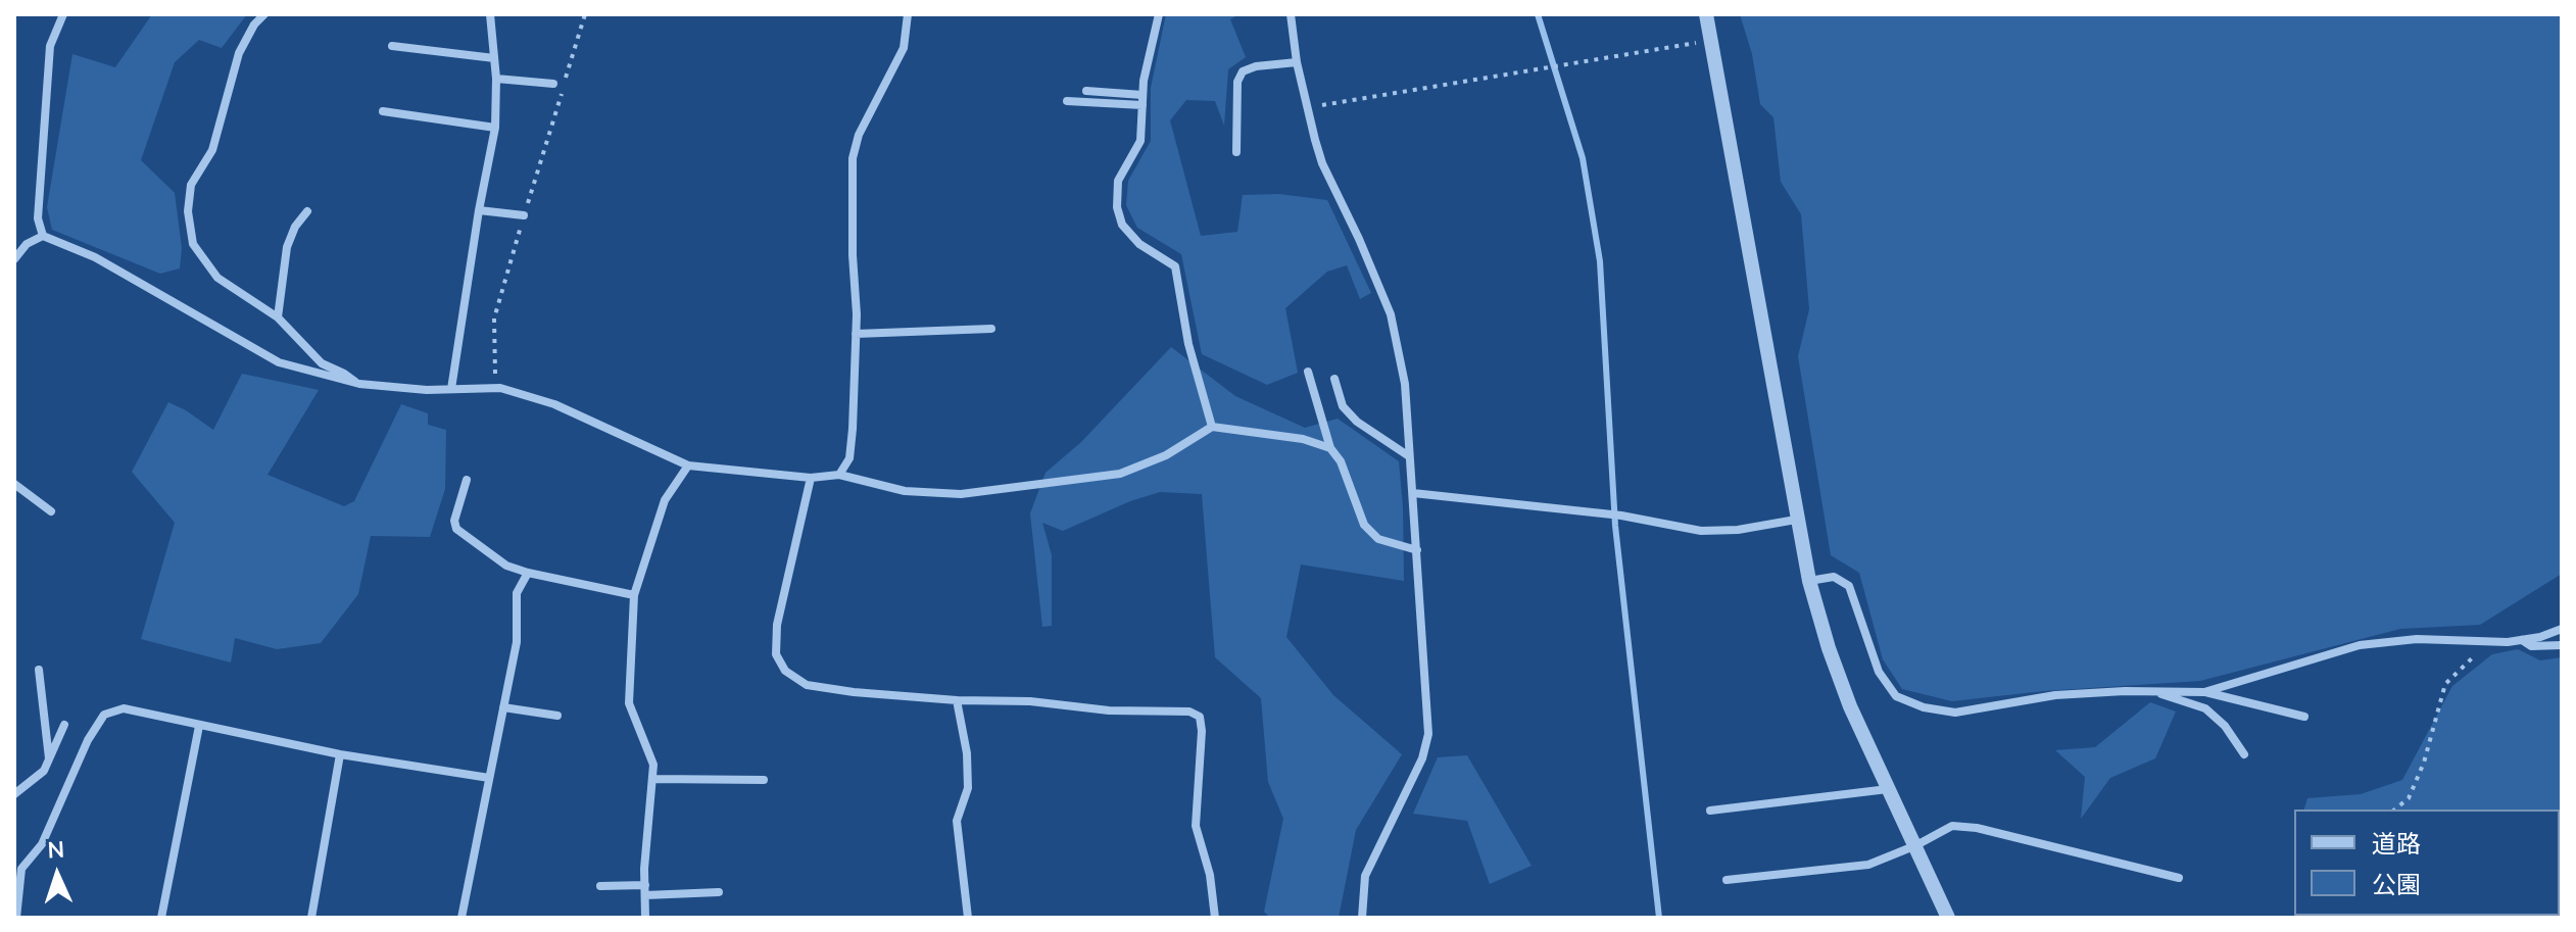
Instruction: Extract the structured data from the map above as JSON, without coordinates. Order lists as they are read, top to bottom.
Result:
{
  "legend": ["道路", "公園"],
  "north": "top"
}
